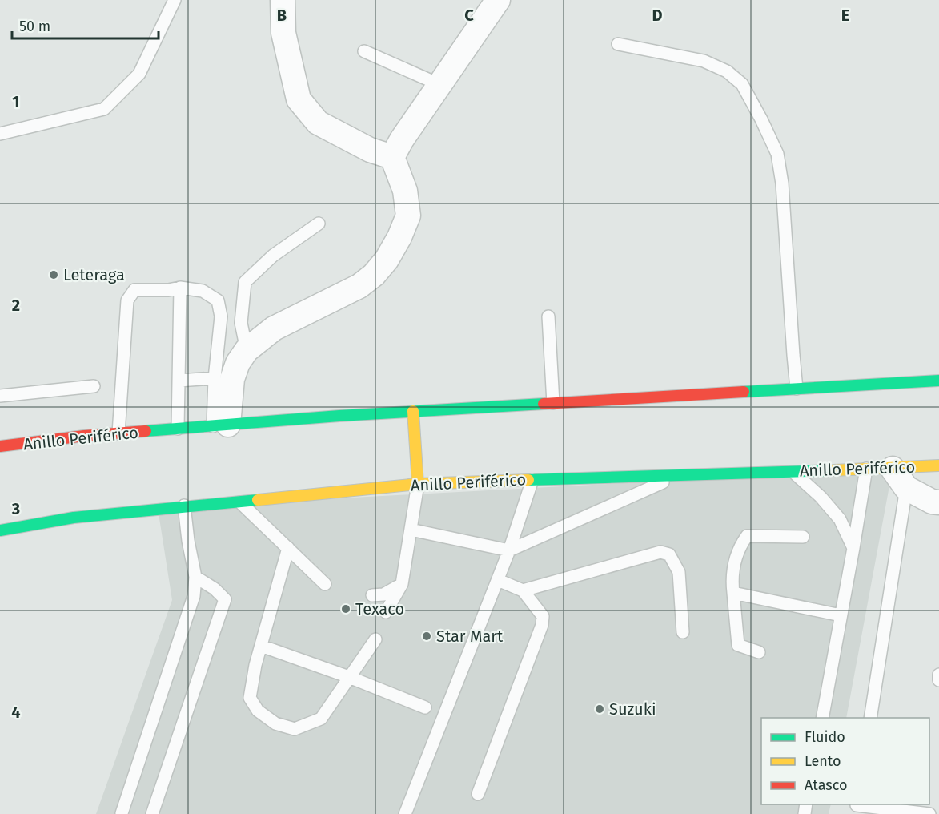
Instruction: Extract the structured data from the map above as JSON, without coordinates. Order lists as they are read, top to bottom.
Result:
{
  "streets": {
    "highway": ["Anillo Periférico"]
  },
  "places": [
    "Leteraga",
    "Texaco",
    "Star Mart",
    "Suzuki"
  ],
  "legend": ["Fluido", "Lento", "Atasco"],
  "scale_bar": "50 m",
  "grid": {
    "columns": [
      "B",
      "C",
      "D",
      "E"
    ],
    "rows": [
      "1",
      "2",
      "3",
      "4"
    ]
  }
}
